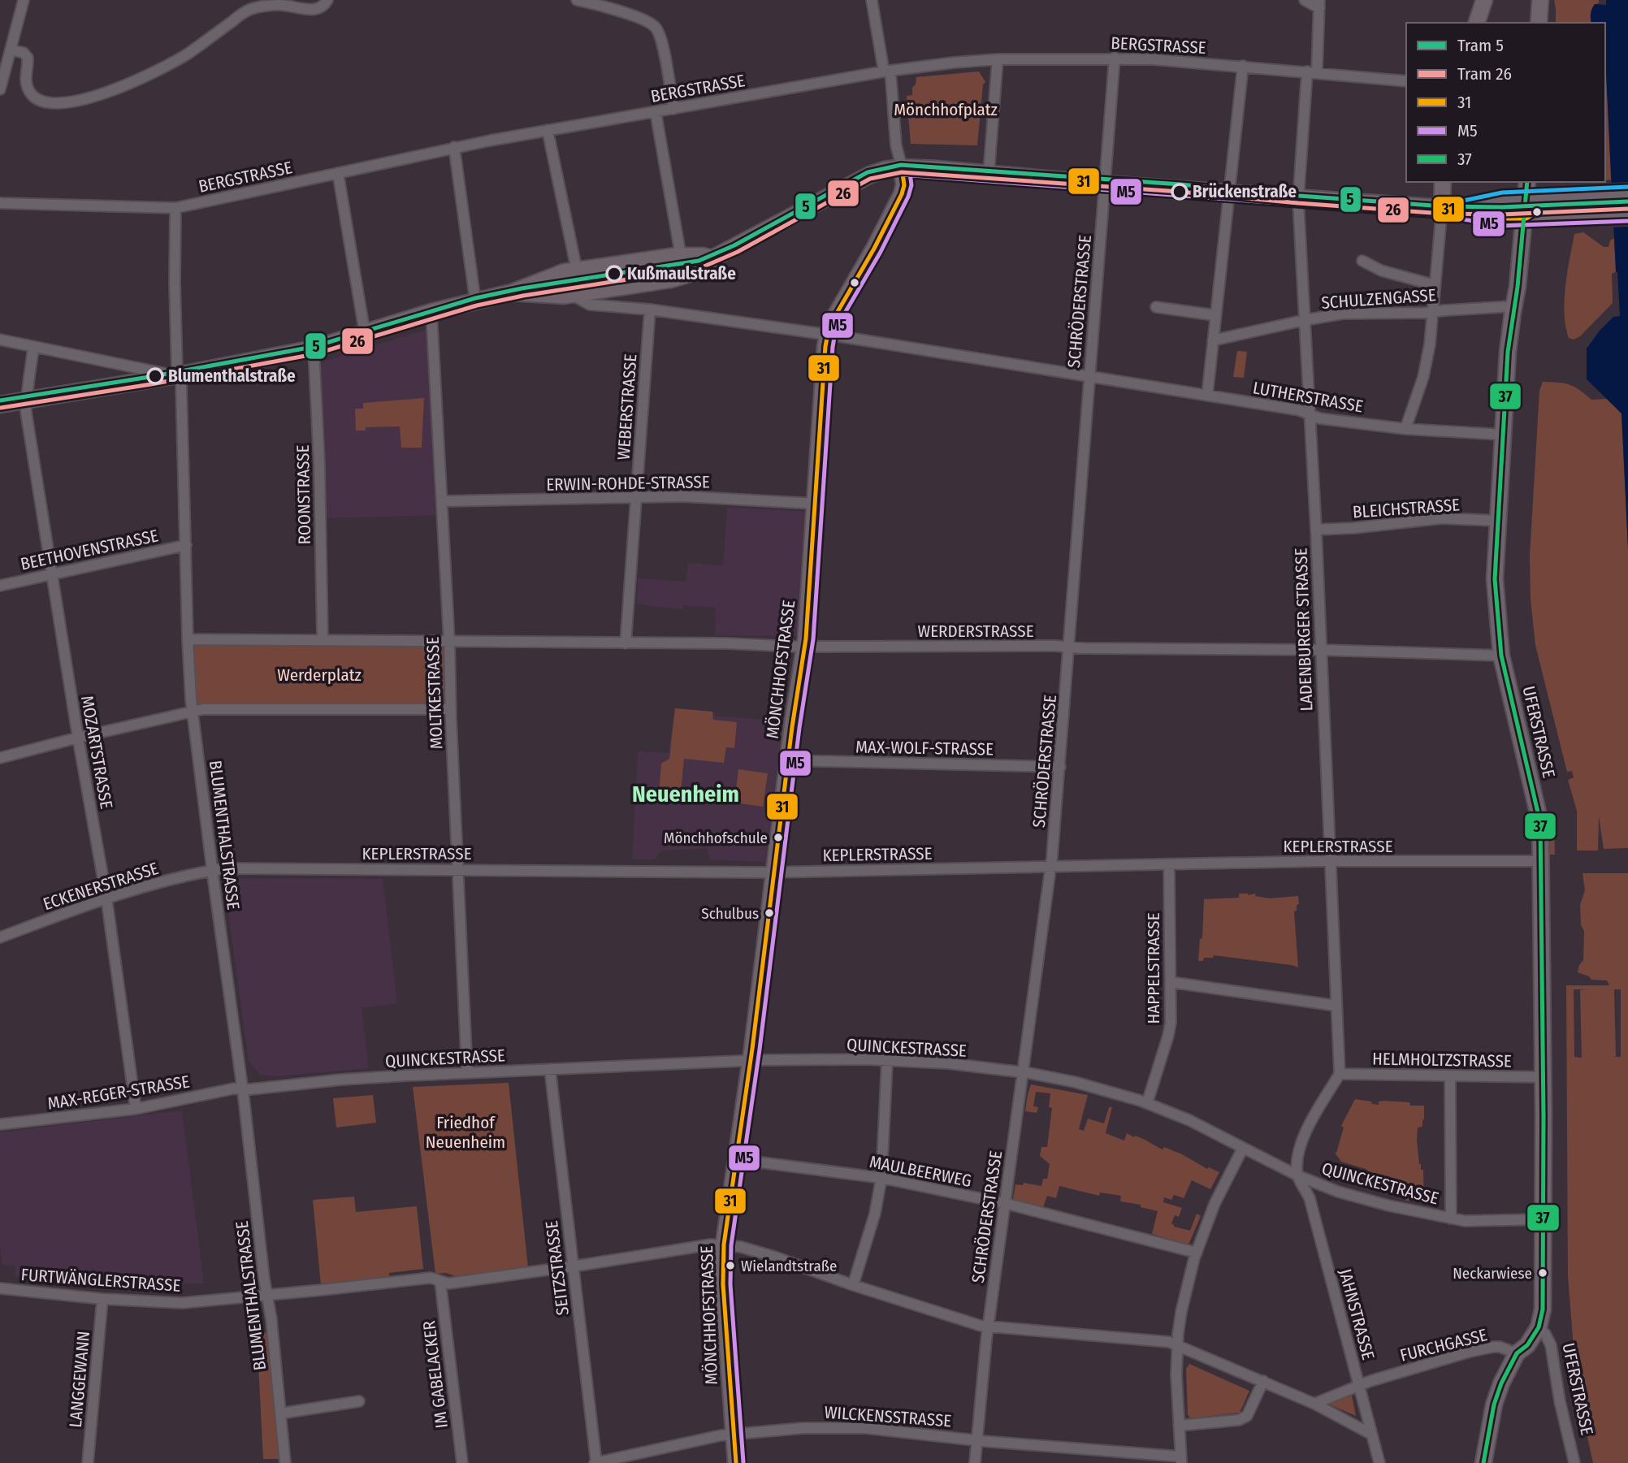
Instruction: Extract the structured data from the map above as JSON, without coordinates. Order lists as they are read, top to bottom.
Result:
{
  "streets": {
    "street": [
      "BERGSTRASSE",
      "SCHULZENGASSE",
      "SCHRÖDERSTRASSE",
      "LUTHERSTRASSE",
      "WEBERSTRASSE",
      "ERWIN-ROHDE-STRASSE",
      "ROONSTRASSE",
      "BLEICHSTRASSE",
      "BEETHOVENSTRASSE",
      "LADENBURGER STRASSE",
      "WERDERSTRASSE",
      "MÖNCHHOFSTRASSE",
      "MOLTKESTRASSE",
      "UFERSTRASSE",
      "MAX-WOLF-STRASSE",
      "MOZARTSTRASSE",
      "BLUMENTHALSTRASSE",
      "KEPLERSTRASSE",
      "ECKENERSTRASSE",
      "HAPPELSTRASSE",
      "QUINCKESTRASSE",
      "HELMHOLTZSTRASSE",
      "MAX-REGER-STRASSE",
      "MAULBEERWEG",
      "SEITZSTRASSE",
      "FURTWÄNGLERSTRASSE",
      "JAHNSTRASSE",
      "FURCHGASSE",
      "IM GABELACKER",
      "LANGGEWANN",
      "WILCKENSSTRASSE"
    ]
  },
  "crossings": [
    ["BERGSTRASSE", "SCHRÖDERSTRASSE"],
    ["BERGSTRASSE", "LADENBURGER STRASSE"],
    ["BERGSTRASSE", "BLUMENTHALSTRASSE"],
    ["SCHULZENGASSE", "LADENBURGER STRASSE"],
    ["SCHULZENGASSE", "UFERSTRASSE"],
    ["SCHRÖDERSTRASSE", "LUTHERSTRASSE"],
    ["SCHRÖDERSTRASSE", "WERDERSTRASSE"],
    ["SCHRÖDERSTRASSE", "MAX-WOLF-STRASSE"],
    ["SCHRÖDERSTRASSE", "KEPLERSTRASSE"],
    ["SCHRÖDERSTRASSE", "QUINCKESTRASSE"],
    ["SCHRÖDERSTRASSE", "MAULBEERWEG"],
    ["SCHRÖDERSTRASSE", "WILCKENSSTRASSE"],
    ["LUTHERSTRASSE", "WEBERSTRASSE"],
    ["LUTHERSTRASSE", "LADENBURGER STRASSE"],
    ["LUTHERSTRASSE", "MÖNCHHOFSTRASSE"],
    ["LUTHERSTRASSE", "UFERSTRASSE"],
    ["WEBERSTRASSE", "ERWIN-ROHDE-STRASSE"],
    ["WEBERSTRASSE", "WERDERSTRASSE"],
    ["ERWIN-ROHDE-STRASSE", "MÖNCHHOFSTRASSE"],
    ["ERWIN-ROHDE-STRASSE", "MOLTKESTRASSE"],
    ["BLEICHSTRASSE", "LADENBURGER STRASSE"],
    ["BLEICHSTRASSE", "UFERSTRASSE"],
    ["BEETHOVENSTRASSE", "MOZARTSTRASSE"],
    ["BEETHOVENSTRASSE", "BLUMENTHALSTRASSE"],
    ["LADENBURGER STRASSE", "WERDERSTRASSE"],
    ["LADENBURGER STRASSE", "KEPLERSTRASSE"],
    ["LADENBURGER STRASSE", "HELMHOLTZSTRASSE"],
    ["WERDERSTRASSE", "MÖNCHHOFSTRASSE"],
    ["WERDERSTRASSE", "MOLTKESTRASSE"],
    ["WERDERSTRASSE", "UFERSTRASSE"],
    ["MÖNCHHOFSTRASSE", "MAX-WOLF-STRASSE"],
    ["MÖNCHHOFSTRASSE", "KEPLERSTRASSE"],
    ["MÖNCHHOFSTRASSE", "QUINCKESTRASSE"],
    ["MÖNCHHOFSTRASSE", "MAULBEERWEG"],
    ["MÖNCHHOFSTRASSE", "WILCKENSSTRASSE"],
    ["MOLTKESTRASSE", "KEPLERSTRASSE"],
    ["MOLTKESTRASSE", "QUINCKESTRASSE"],
    ["UFERSTRASSE", "KEPLERSTRASSE"],
    ["UFERSTRASSE", "QUINCKESTRASSE"],
    ["UFERSTRASSE", "HELMHOLTZSTRASSE"],
    ["UFERSTRASSE", "FURCHGASSE"],
    ["MOZARTSTRASSE", "ECKENERSTRASSE"],
    ["MOZARTSTRASSE", "MAX-REGER-STRASSE"],
    ["BLUMENTHALSTRASSE", "KEPLERSTRASSE"],
    ["BLUMENTHALSTRASSE", "ECKENERSTRASSE"],
    ["BLUMENTHALSTRASSE", "QUINCKESTRASSE"],
    ["BLUMENTHALSTRASSE", "MAX-REGER-STRASSE"],
    ["BLUMENTHALSTRASSE", "FURTWÄNGLERSTRASSE"],
    ["KEPLERSTRASSE", "ECKENERSTRASSE"],
    ["KEPLERSTRASSE", "HAPPELSTRASSE"],
    ["HAPPELSTRASSE", "QUINCKESTRASSE"],
    ["QUINCKESTRASSE", "MAX-REGER-STRASSE"],
    ["QUINCKESTRASSE", "SEITZSTRASSE"],
    ["QUINCKESTRASSE", "JAHNSTRASSE"],
    ["SEITZSTRASSE", "WILCKENSSTRASSE"],
    ["FURTWÄNGLERSTRASSE", "LANGGEWANN"],
    ["JAHNSTRASSE", "FURCHGASSE"]
  ],
  "districts": ["Neuenheim"],
  "parks": ["Mönchhofplatz", "Werderplatz", "Friedhof Neuenheim"],
  "places": [
    "Brückenstraße",
    "Kußmaulstraße",
    "Blumenthalstraße",
    "Mönchhofschule",
    "Schulbus",
    "Wielandtstraße",
    "Neckarwiese"
  ],
  "lines": [
    "tram line 5",
    "transit line M5",
    "transit line 31",
    "tram line 26",
    "transit line 37"
  ],
  "legend": [
    "Tram 5",
    "Tram 26",
    "31",
    "M5",
    "37"
  ]
}
